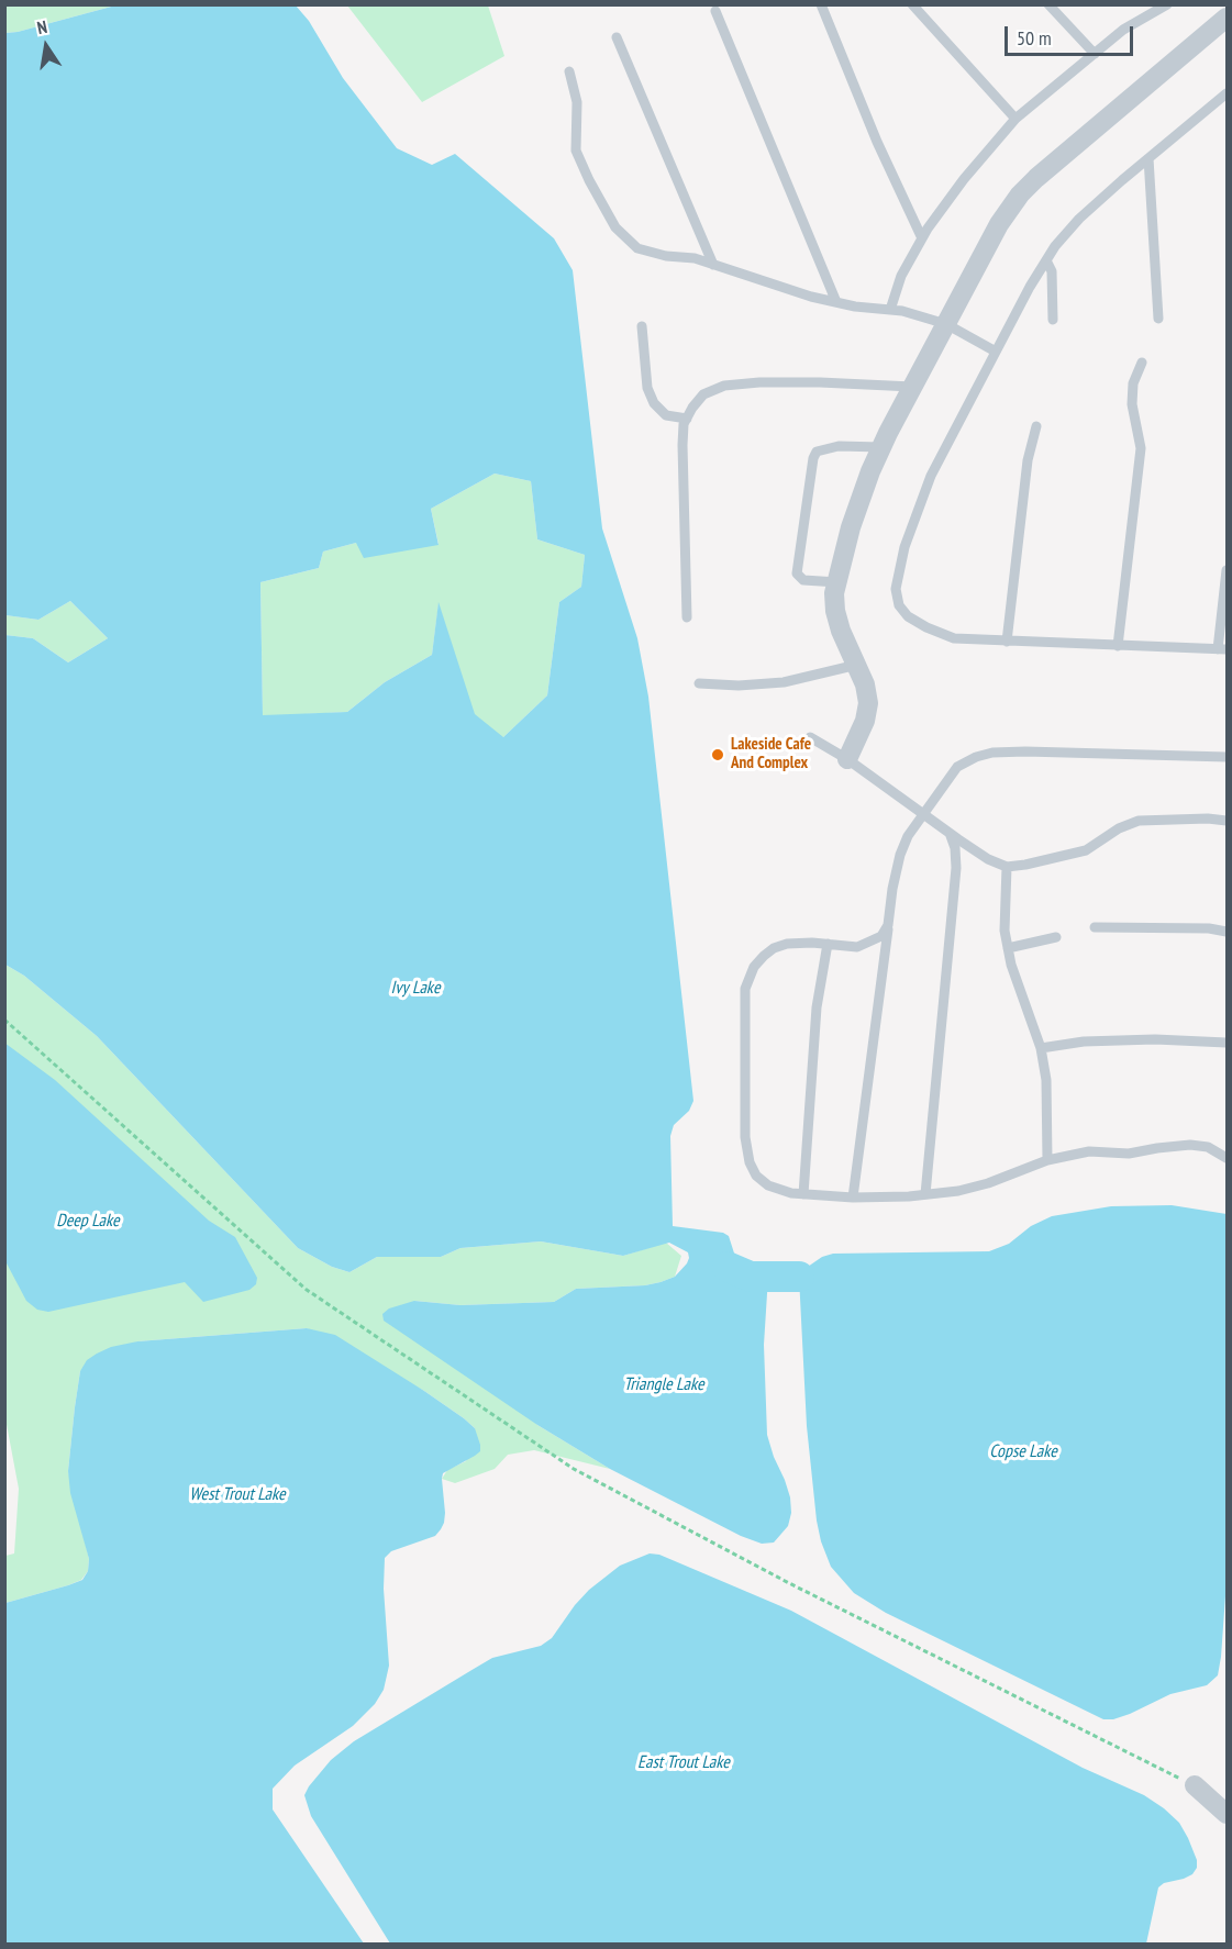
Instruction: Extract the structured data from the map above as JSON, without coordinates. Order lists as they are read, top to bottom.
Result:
{
  "water": [
    "Ivy Lake",
    "Deep Lake",
    "Triangle Lake",
    "Copse Lake",
    "West Trout Lake",
    "East Trout Lake"
  ],
  "places": ["Lakeside Cafe And Complex"],
  "scale_bar": "50 m",
  "north": "top"
}
